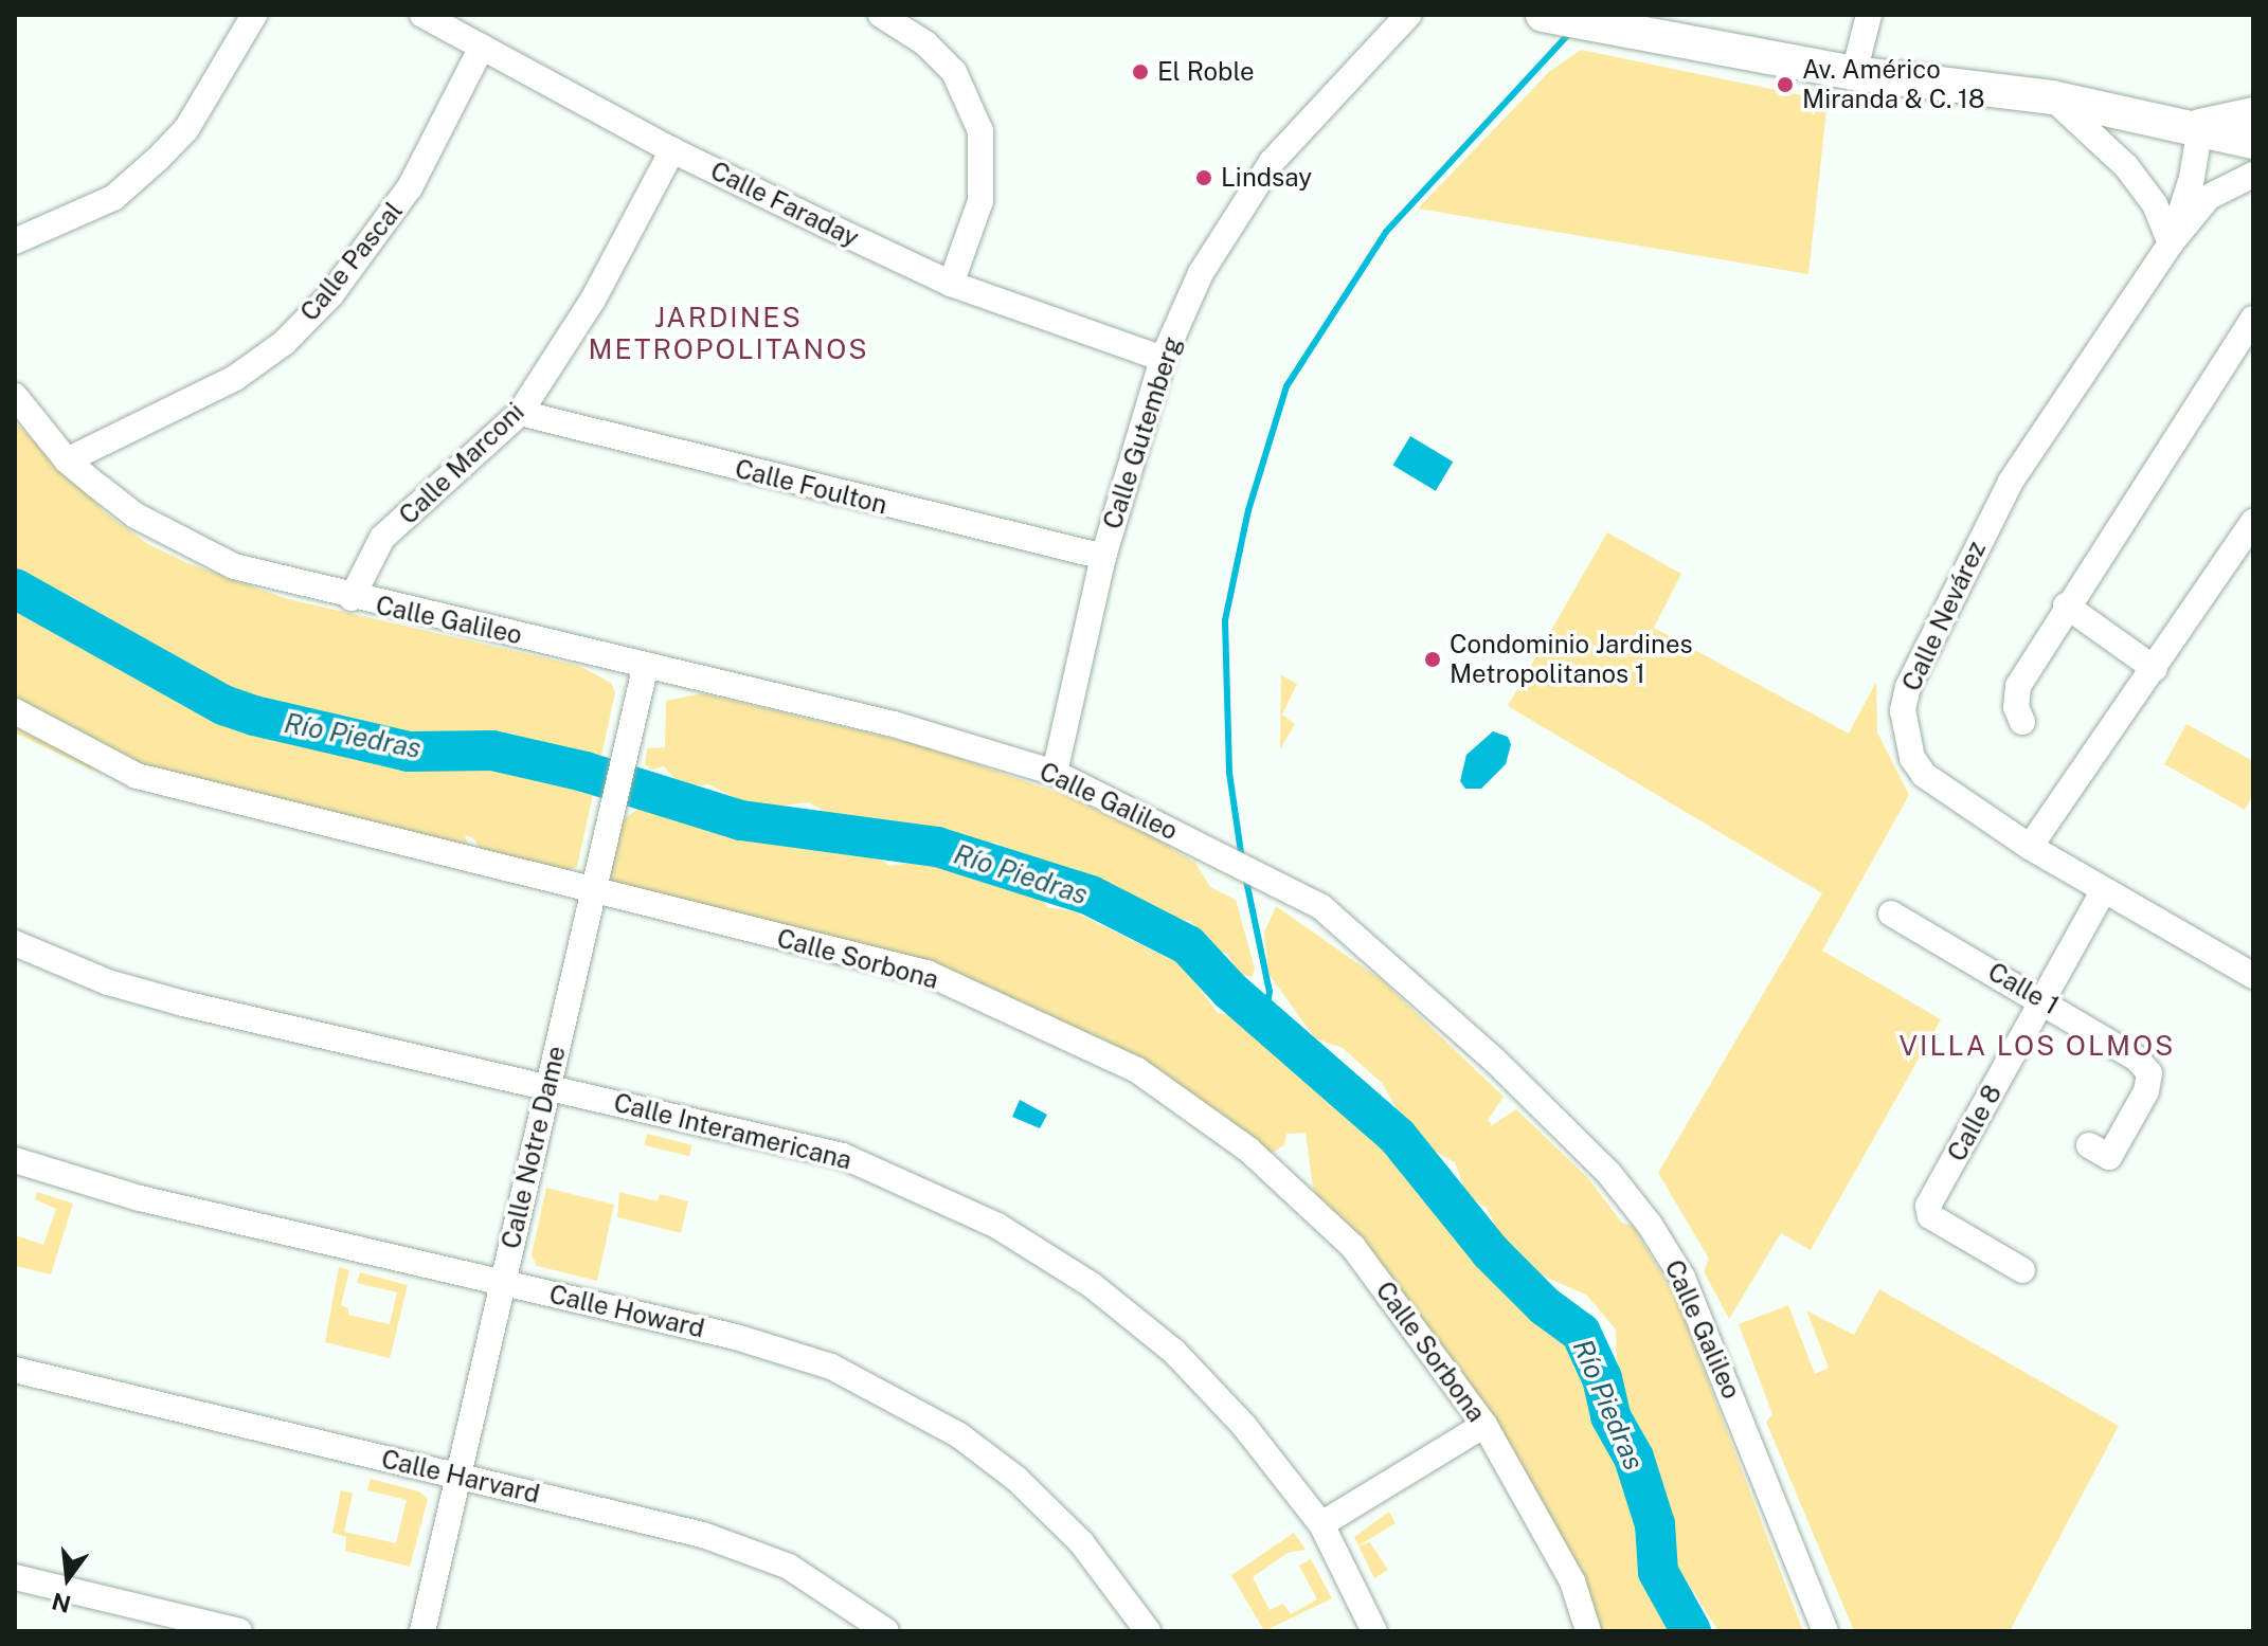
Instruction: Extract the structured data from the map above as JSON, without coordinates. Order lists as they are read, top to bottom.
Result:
{
  "streets": {
    "street": [
      "Calle Faraday",
      "Calle Pascal",
      "Calle Gutemberg",
      "Calle Marconi",
      "Calle Foulton",
      "Calle Nevárez",
      "Calle Galileo",
      "Calle Sorbona",
      "Calle 1",
      "Calle 8",
      "Calle Interamericana",
      "Calle Notre Dame",
      "Calle Howard",
      "Calle Harvard"
    ]
  },
  "crossings": [
    ["Calle Faraday", "Calle Pascal"],
    ["Calle Faraday", "Calle Gutemberg"],
    ["Calle Faraday", "Calle Marconi"],
    ["Calle Pascal", "Calle Galileo"],
    ["Calle Gutemberg", "Calle Foulton"],
    ["Calle Gutemberg", "Calle Galileo"],
    ["Calle Marconi", "Calle Foulton"],
    ["Calle Marconi", "Calle Galileo"],
    ["Calle Nevárez", "Calle 8"],
    ["Calle Galileo", "Calle Notre Dame"],
    ["Calle Sorbona", "Calle Notre Dame"],
    ["Calle 1", "Calle 8"],
    ["Calle Interamericana", "Calle Notre Dame"],
    ["Calle Notre Dame", "Calle Howard"],
    ["Calle Notre Dame", "Calle Harvard"]
  ],
  "districts": ["JARDINES METROPOLITANOS", "VILLA LOS OLMOS"],
  "water": ["Río Piedras"],
  "places": [
    "El Roble",
    "Av. Américo Miranda & C. 18",
    "Lindsay",
    "Condominio Jardines Metropolitanos 1"
  ],
  "north": "bottom"
}
